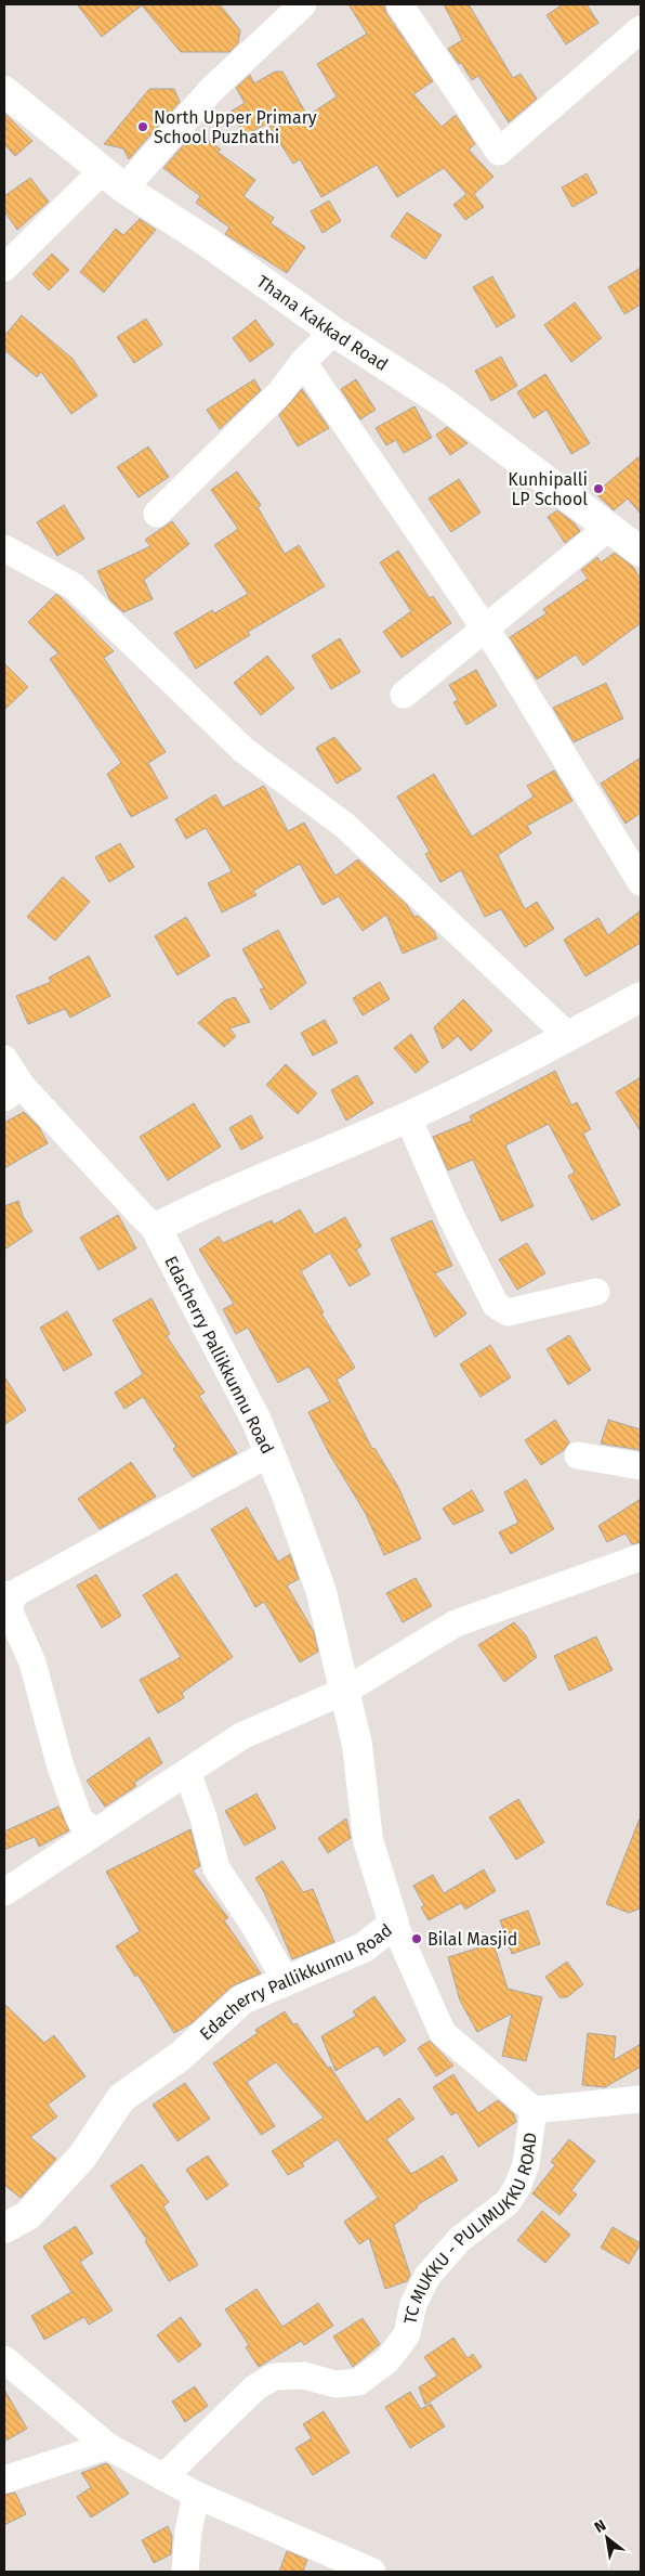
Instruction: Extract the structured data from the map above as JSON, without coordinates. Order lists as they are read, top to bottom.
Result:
{
  "streets": {
    "main road": ["Thana Kakkad Road", "Edacherry Pallikkunnu Road"],
    "street": ["TC MUKKU - PULIMUKKU ROAD"]
  },
  "places": ["North Upper Primary School Puzhathi", "Kunhipalli LP School", "Bilal Masjid"],
  "north": "top left"
}
